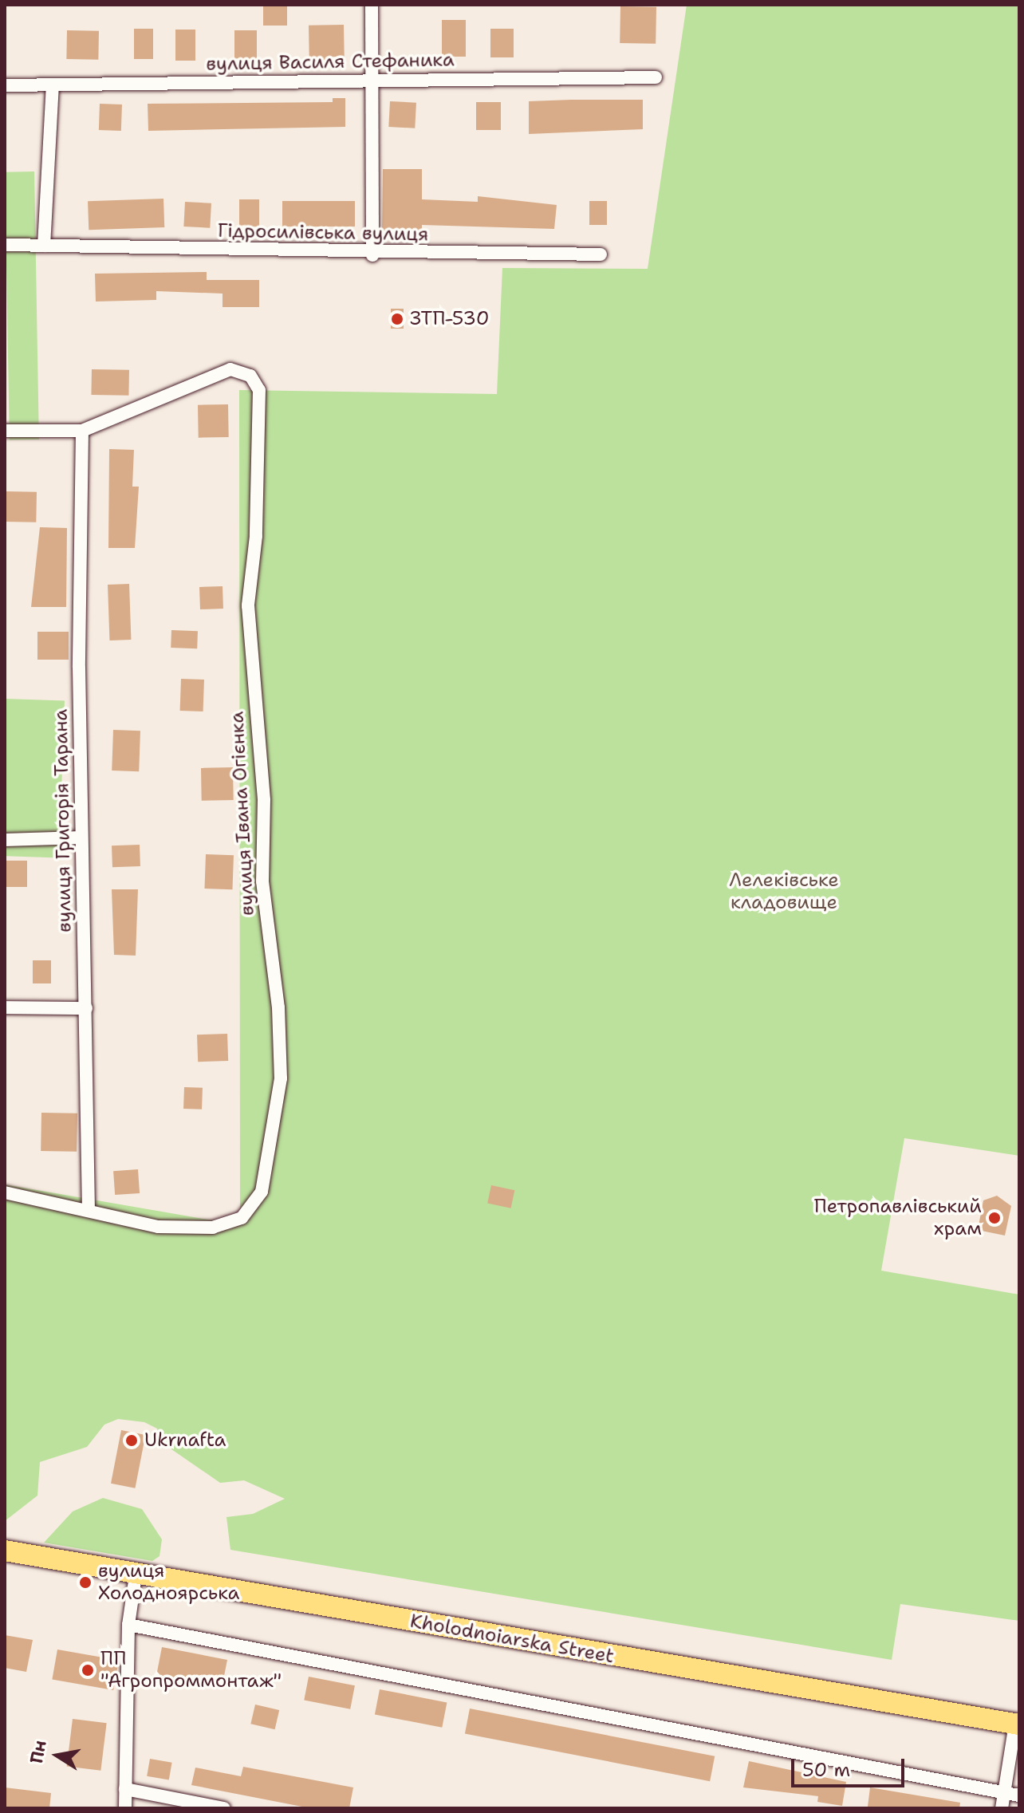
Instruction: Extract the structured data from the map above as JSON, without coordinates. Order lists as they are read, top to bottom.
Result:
{
  "streets": {
    "main road": ["Kholodnoiarska Street"],
    "street": [
      "вулиця Василя Стефаника",
      "Гідросилівська вулиця",
      "вулиця Івана Огієнка",
      "вулиця Григорія Тарана"
    ]
  },
  "crossings": [
    ["вулиця Івана Огієнка", "вулиця Григорія Тарана"]
  ],
  "parks": ["Лелеківське кладовище"],
  "places": [
    "ЗТП-530",
    "Петропавлівський храм",
    "Ukrnafta",
    "вулиця Холодноярська",
    "ПП \"Агропроммонтаж\""
  ],
  "scale_bar": "50 m",
  "north": "left"
}
